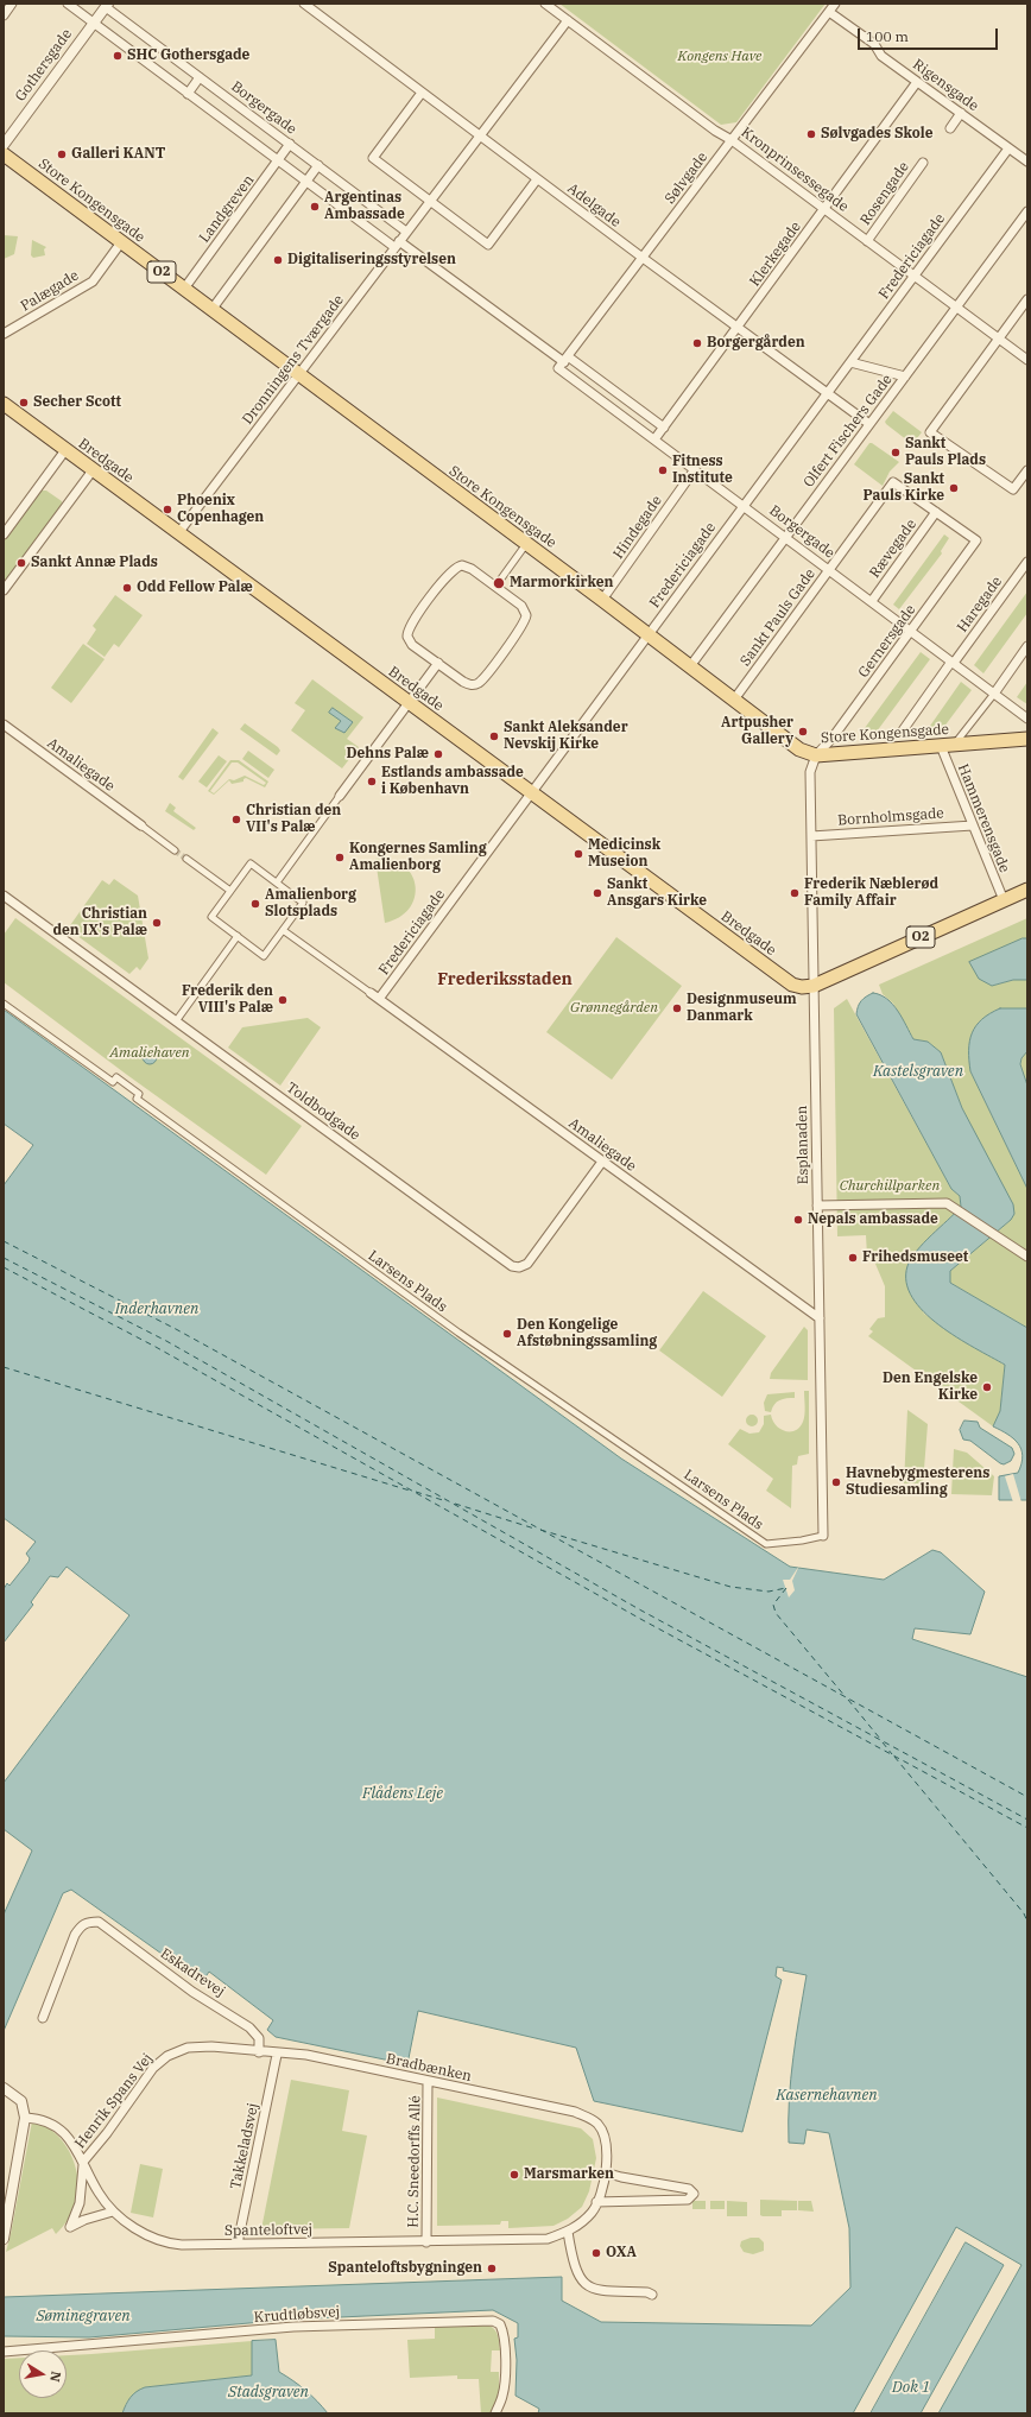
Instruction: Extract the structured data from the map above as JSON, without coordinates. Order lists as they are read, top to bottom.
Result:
{
  "streets": {
    "main road": ["Store Kongensgade", "O2", "Bredgade"],
    "street": [
      "Gothersgade",
      "Rigensgade",
      "Borgergade",
      "Kronprinsessegade",
      "Sølvgade",
      "Rosengade",
      "Adelgade",
      "Landgreven",
      "Klerkegade",
      "Fredericiagade",
      "Palægade",
      "Dronningens Tværgade",
      "Olfert Fischers Gade",
      "Hindegade",
      "Rævegade",
      "Haregade",
      "Sankt Pauls Gade",
      "Gernersgade",
      "Amaliegade",
      "Bornholmsgade",
      "Hammerensgade",
      "Toldbodgade",
      "Esplanaden",
      "Larsens Plads",
      "Eskadrevej",
      "Bradbænken",
      "Henrik Spans Vej",
      "Takkeladsvej",
      "H.C. Sneedorffs Allé",
      "Spanteloftvej",
      "Krudtløbsvej"
    ]
  },
  "crossings": [
    ["Gothersgade", "Borgergade"],
    ["Rigensgade", "Sølvgade"],
    ["Rigensgade", "Klerkegade"],
    ["Rigensgade", "Fredericiagade"],
    ["Borgergade", "Sølvgade"],
    ["Borgergade", "Landgreven"],
    ["Borgergade", "Klerkegade"],
    ["Borgergade", "Fredericiagade"],
    ["Borgergade", "Dronningens Tværgade"],
    ["Borgergade", "Olfert Fischers Gade"],
    ["Borgergade", "Hindegade"],
    ["Borgergade", "Rævegade"],
    ["Borgergade", "Haregade"],
    ["Borgergade", "Sankt Pauls Gade"],
    ["Borgergade", "Gernersgade"],
    ["Kronprinsessegade", "Sølvgade"],
    ["Kronprinsessegade", "Rosengade"],
    ["Kronprinsessegade", "Klerkegade"],
    ["Kronprinsessegade", "Fredericiagade"],
    ["Kronprinsessegade", "Dronningens Tværgade"],
    ["Kronprinsessegade", "Olfert Fischers Gade"],
    ["Sølvgade", "Adelgade"],
    ["Store Kongensgade", "Landgreven"],
    ["Store Kongensgade", "Fredericiagade"],
    ["Store Kongensgade", "Palægade"],
    ["Store Kongensgade", "Dronningens Tværgade"],
    ["Store Kongensgade", "Olfert Fischers Gade"],
    ["Store Kongensgade", "Hindegade"],
    ["Store Kongensgade", "Sankt Pauls Gade"],
    ["Store Kongensgade", "Gernersgade"],
    ["Store Kongensgade", "Hammerensgade"],
    ["Store Kongensgade", "Esplanaden"],
    ["Adelgade", "Klerkegade"],
    ["Adelgade", "Fredericiagade"],
    ["Adelgade", "Dronningens Tværgade"],
    ["Adelgade", "Olfert Fischers Gade"],
    ["Fredericiagade", "Bredgade"],
    ["Fredericiagade", "Amaliegade"],
    ["O2", "Bredgade"],
    ["O2", "Hammerensgade"],
    ["O2", "Esplanaden"],
    ["Dronningens Tværgade", "Bredgade"],
    ["Bredgade", "Esplanaden"],
    ["Rævegade", "Sankt Pauls Gade"],
    ["Rævegade", "Gernersgade"],
    ["Sankt Pauls Gade", "Gernersgade"],
    ["Gernersgade", "Esplanaden"],
    ["Amaliegade", "Toldbodgade"],
    ["Amaliegade", "Esplanaden"],
    ["Bornholmsgade", "Hammerensgade"],
    ["Bornholmsgade", "Esplanaden"],
    ["Esplanaden", "Larsens Plads"],
    ["Eskadrevej", "Henrik Spans Vej"],
    ["Bradbænken", "Henrik Spans Vej"],
    ["Bradbænken", "Takkeladsvej"],
    ["Bradbænken", "H.C. Sneedorffs Allé"],
    ["Henrik Spans Vej", "Takkeladsvej"],
    ["Henrik Spans Vej", "Spanteloftvej"],
    ["Takkeladsvej", "Spanteloftvej"],
    ["H.C. Sneedorffs Allé", "Spanteloftvej"]
  ],
  "districts": ["Frederiksstaden"],
  "water": [
    "Kastelsgraven",
    "Inderhavnen",
    "Flådens Leje",
    "Kasernehavnen",
    "Søminegraven",
    "Dok 1",
    "Stadsgraven"
  ],
  "parks": [
    "Kongens Have",
    "Grønnegården",
    "Amaliehaven",
    "Churchillparken"
  ],
  "places": [
    "SHC Gothersgade",
    "Sølvgades Skole",
    "Galleri KANT",
    "Argentinas Ambassade",
    "Digitaliseringsstyrelsen",
    "Borgergården",
    "Secher Scott",
    "Sankt Pauls Plads",
    "Fitness Institute",
    "Sankt Pauls Kirke",
    "Phoenix Copenhagen",
    "Sankt Annæ Plads",
    "Marmorkirken",
    "Odd Fellow Palæ",
    "Artpusher Gallery",
    "Sankt Aleksander Nevskij Kirke",
    "Dehns Palæ",
    "Estlands ambassade i København",
    "Christian den VII's Palæ",
    "Medicinsk Museion",
    "Kongernes Samling Amalienborg",
    "Sankt Ansgars Kirke",
    "Frederik Næblerød Family Affair",
    "Amalienborg Slotsplads",
    "Christian den IX's Palæ",
    "Frederik den VIII's Palæ",
    "Designmuseum Danmark",
    "Nepals ambassade",
    "Frihedsmuseet",
    "Den Kongelige Afstøbningssamling",
    "Den Engelske Kirke",
    "Havnebygmesterens Studiesamling",
    "Marsmarken",
    "OXA",
    "Spanteloftsbygningen"
  ],
  "scale_bar": "100 m",
  "north": "right"
}
